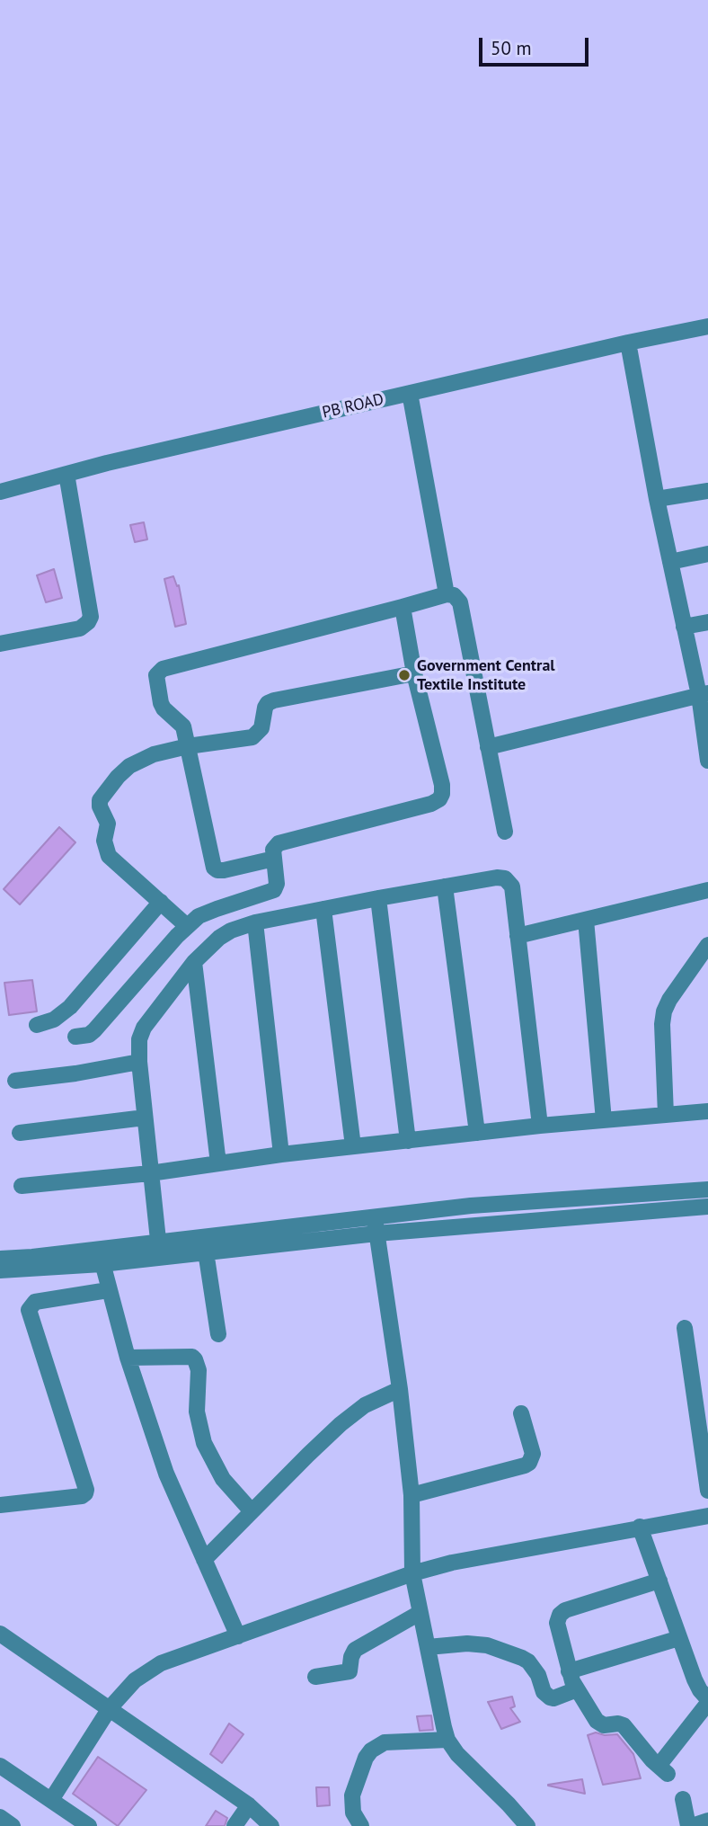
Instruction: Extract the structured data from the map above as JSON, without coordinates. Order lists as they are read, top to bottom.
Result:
{
  "streets": {
    "street": ["PB ROAD"]
  },
  "places": ["Government Central Textile Institute"],
  "scale_bar": "50 m"
}
